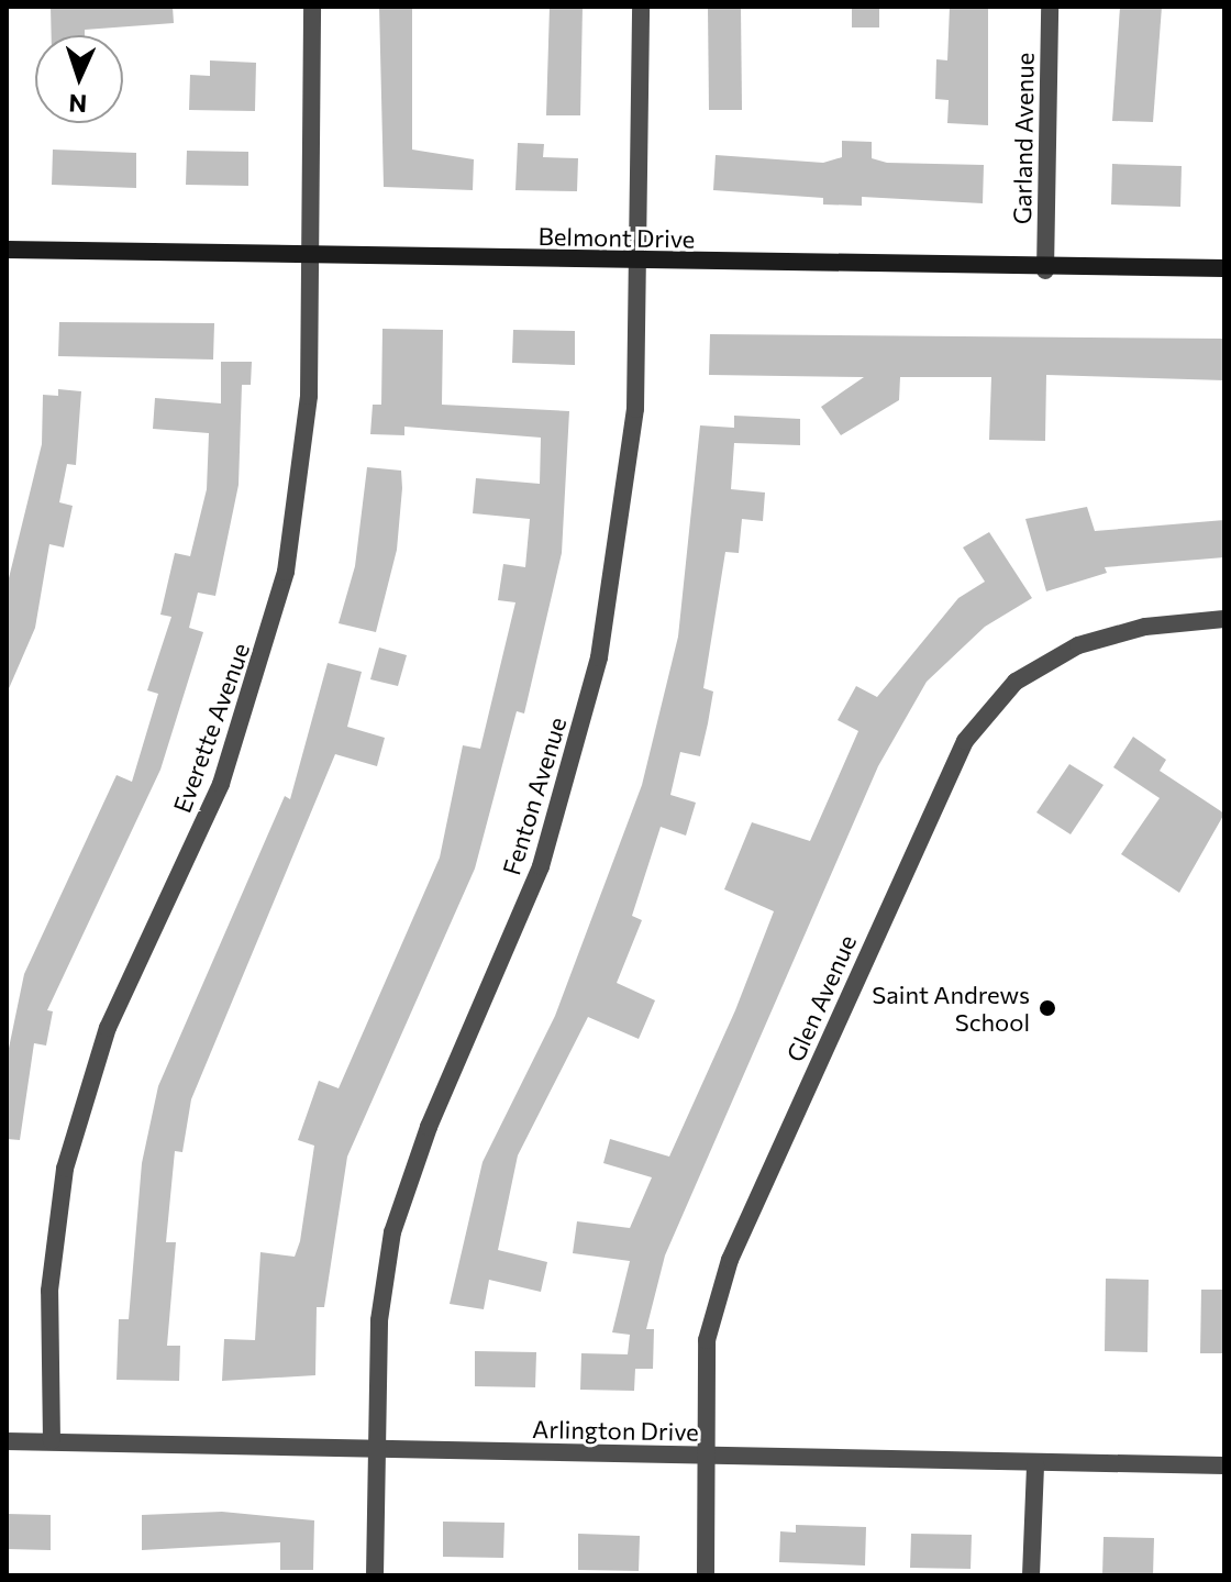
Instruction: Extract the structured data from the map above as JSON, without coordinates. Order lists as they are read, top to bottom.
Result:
{
  "streets": {
    "street": [
      "Garland Avenue",
      "Belmont Drive",
      "Everette Avenue",
      "Fenton Avenue",
      "Glen Avenue",
      "Arlington Drive"
    ]
  },
  "crossings": [
    ["Garland Avenue", "Belmont Drive"],
    ["Belmont Drive", "Everette Avenue"],
    ["Belmont Drive", "Fenton Avenue"],
    ["Everette Avenue", "Arlington Drive"],
    ["Fenton Avenue", "Arlington Drive"],
    ["Glen Avenue", "Arlington Drive"]
  ],
  "places": ["Saint Andrews School"],
  "north": "bottom"
}
